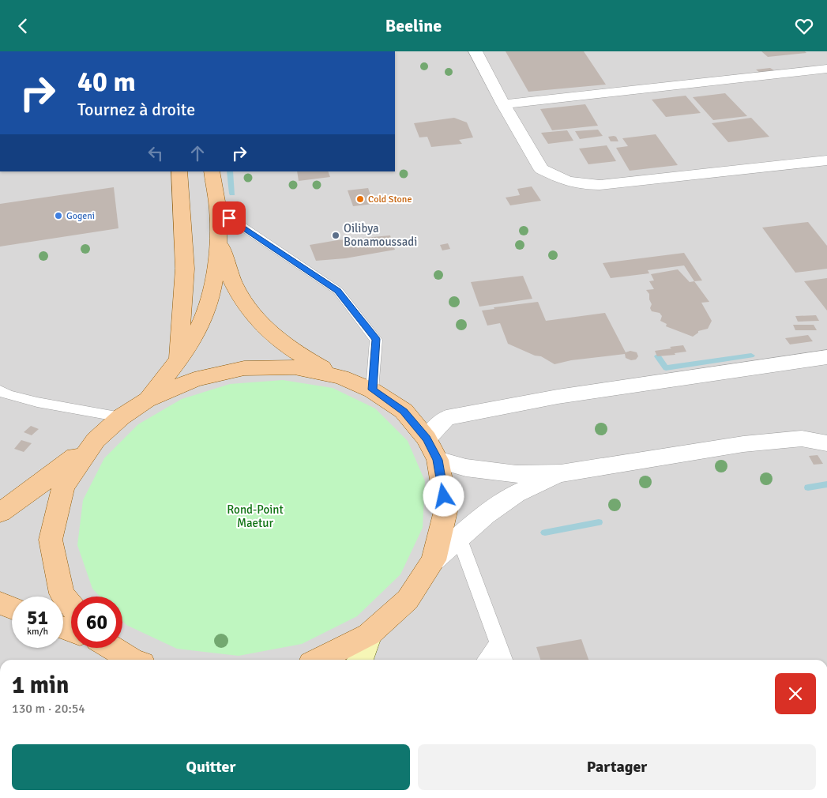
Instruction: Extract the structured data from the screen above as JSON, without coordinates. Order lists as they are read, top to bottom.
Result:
{
  "parks": ["Rond-Point Maetur"],
  "places": ["Cold Stone", "Gogeni", "Oilibya Bonamoussadi"],
  "page": {
    "header": "Beeline",
    "turn": ["40 m", "Tournez à droite"],
    "speed": "51 km/h",
    "limit": "60",
    "heading": ["1 min", "130 m · 20:54"],
    "buttons": ["Quitter", "Partager"]
  }
}
